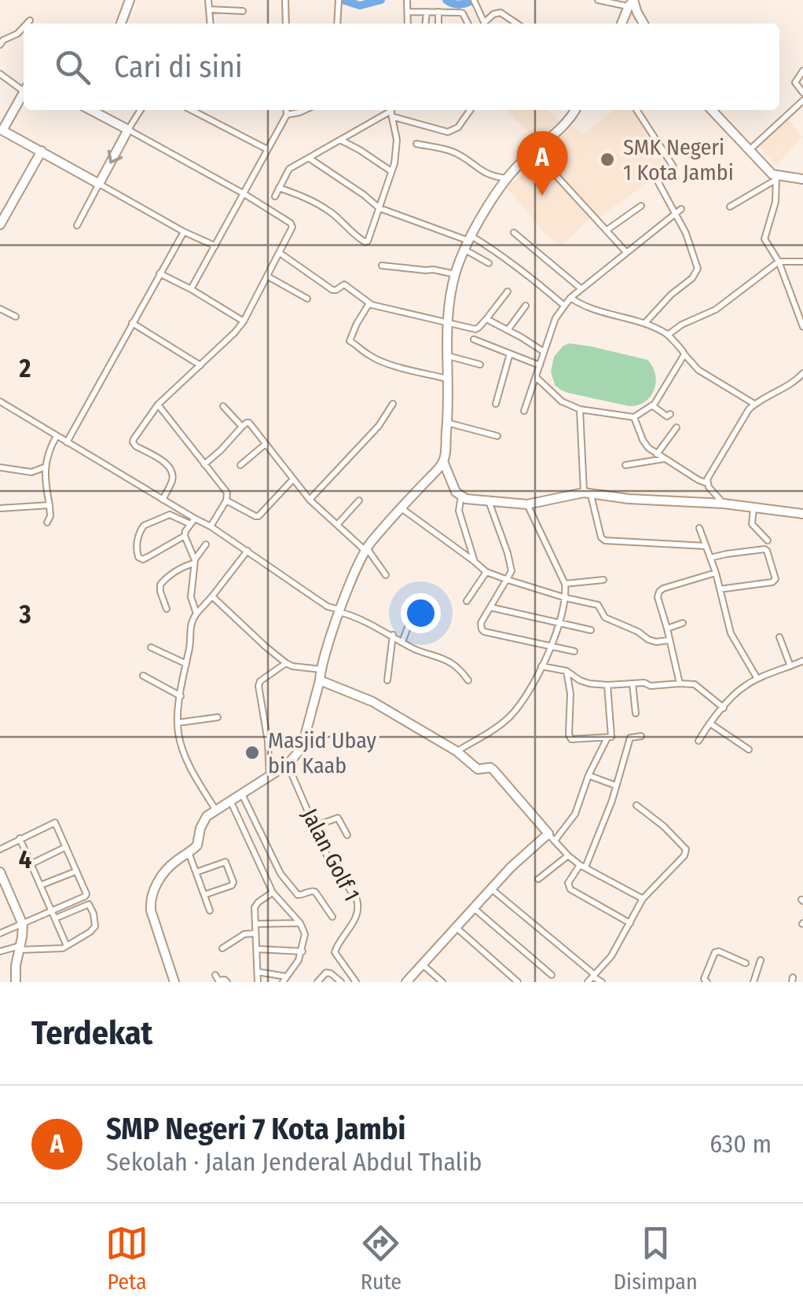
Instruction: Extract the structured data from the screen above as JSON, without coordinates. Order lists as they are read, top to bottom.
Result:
{
  "streets": {
    "street": ["Jalan Golf 1"]
  },
  "places": ["SMK Negeri 1 Kota Jambi", "Masjid Ubay bin Kaab"],
  "page": {
    "search": "Cari di sini",
    "pins": "A",
    "heading": "Terdekat",
    "list": [
      {
        "mark": "A",
        "name": "SMP Negeri 7 Kota Jambi",
        "note": "Sekolah · Jalan Jenderal Abdul Thalib",
        "value": "630 m"
      }
    ],
    "nav": ["Peta", "Rute", "Disimpan"]
  },
  "grid": {
    "rows": ["2", "3", "4"]
  }
}
